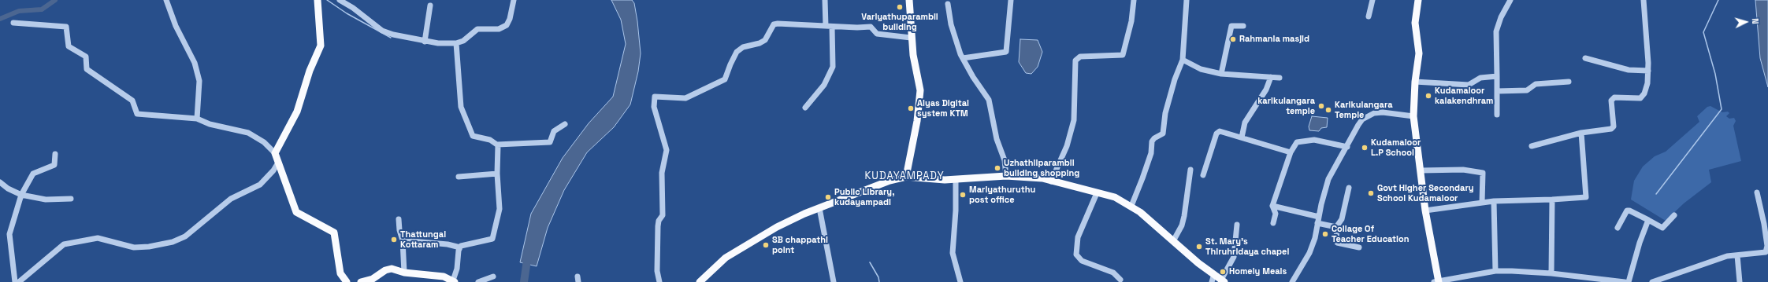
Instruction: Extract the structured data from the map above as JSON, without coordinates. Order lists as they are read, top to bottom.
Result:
{
  "districts": ["KUDAYAMPADY"],
  "places": [
    "Variyathuparambil building",
    "Rahmania masjid",
    "Kudamaloor kalakendhram",
    "karikulangara temple",
    "Alyas Digital system KTM",
    "Karikulangara Temple",
    "Kudamaloor L.P School",
    "Uzhathilparambil building shopping",
    "Govt Higher Secondary School Kudamaloor",
    "Mariyathuruthu post office",
    "Public Library, kudayampadi",
    "Collage Of Teacher Education",
    "Thattungal Kottaram",
    "SB chappathi point",
    "St. Mary's Thiruhridaya chapel",
    "Homely Meals"
  ],
  "north": "right"
}
